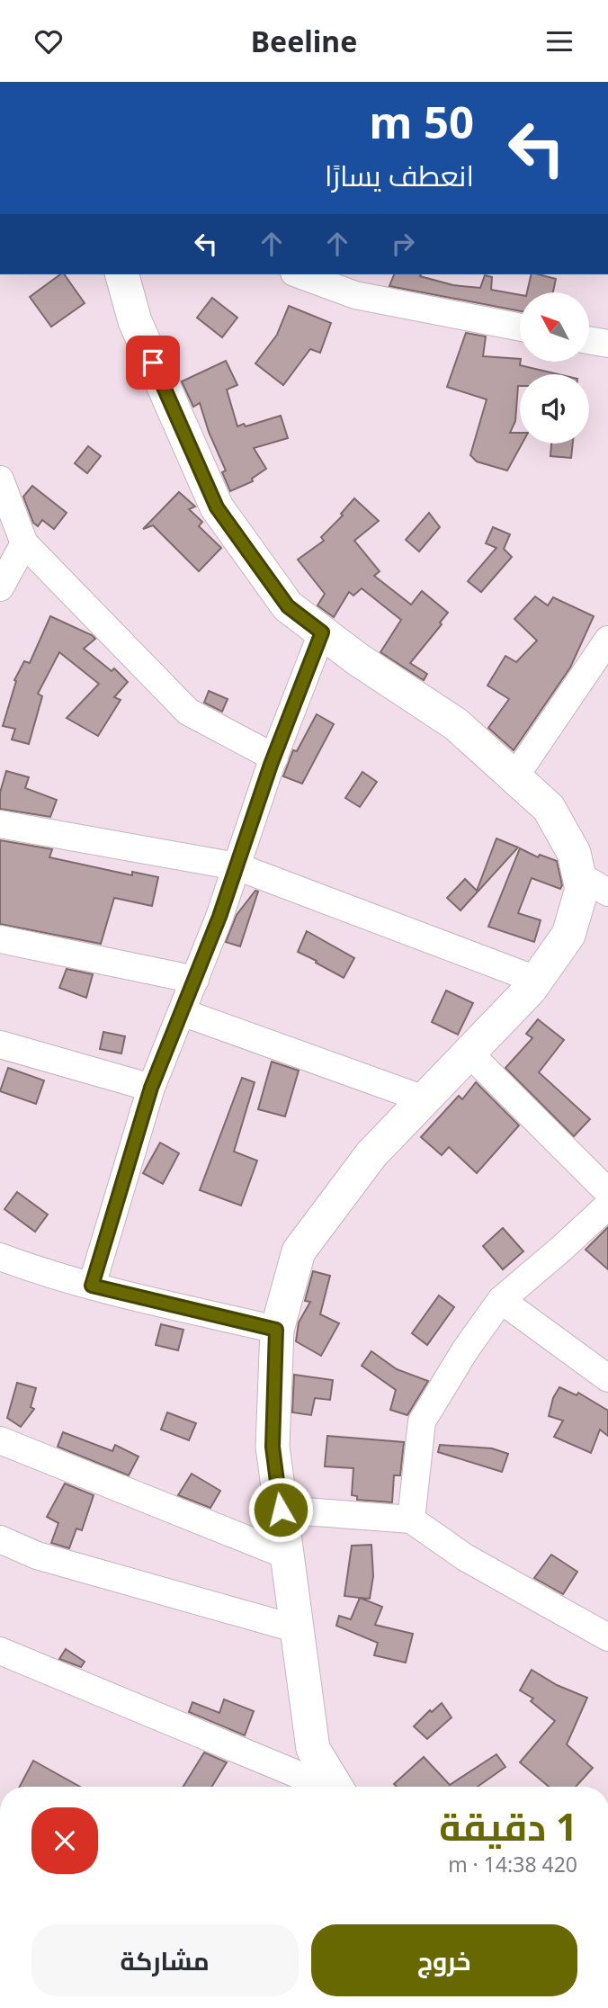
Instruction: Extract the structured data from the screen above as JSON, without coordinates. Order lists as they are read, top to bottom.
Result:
{
  "north": "top left",
  "page": {
    "header": "Beeline",
    "turn": ["50 m", "انعطف يسارًا"],
    "heading": ["1 دقيقة", "420 m · 14:38"],
    "buttons": ["خروج", "مشاركة"]
  }
}
